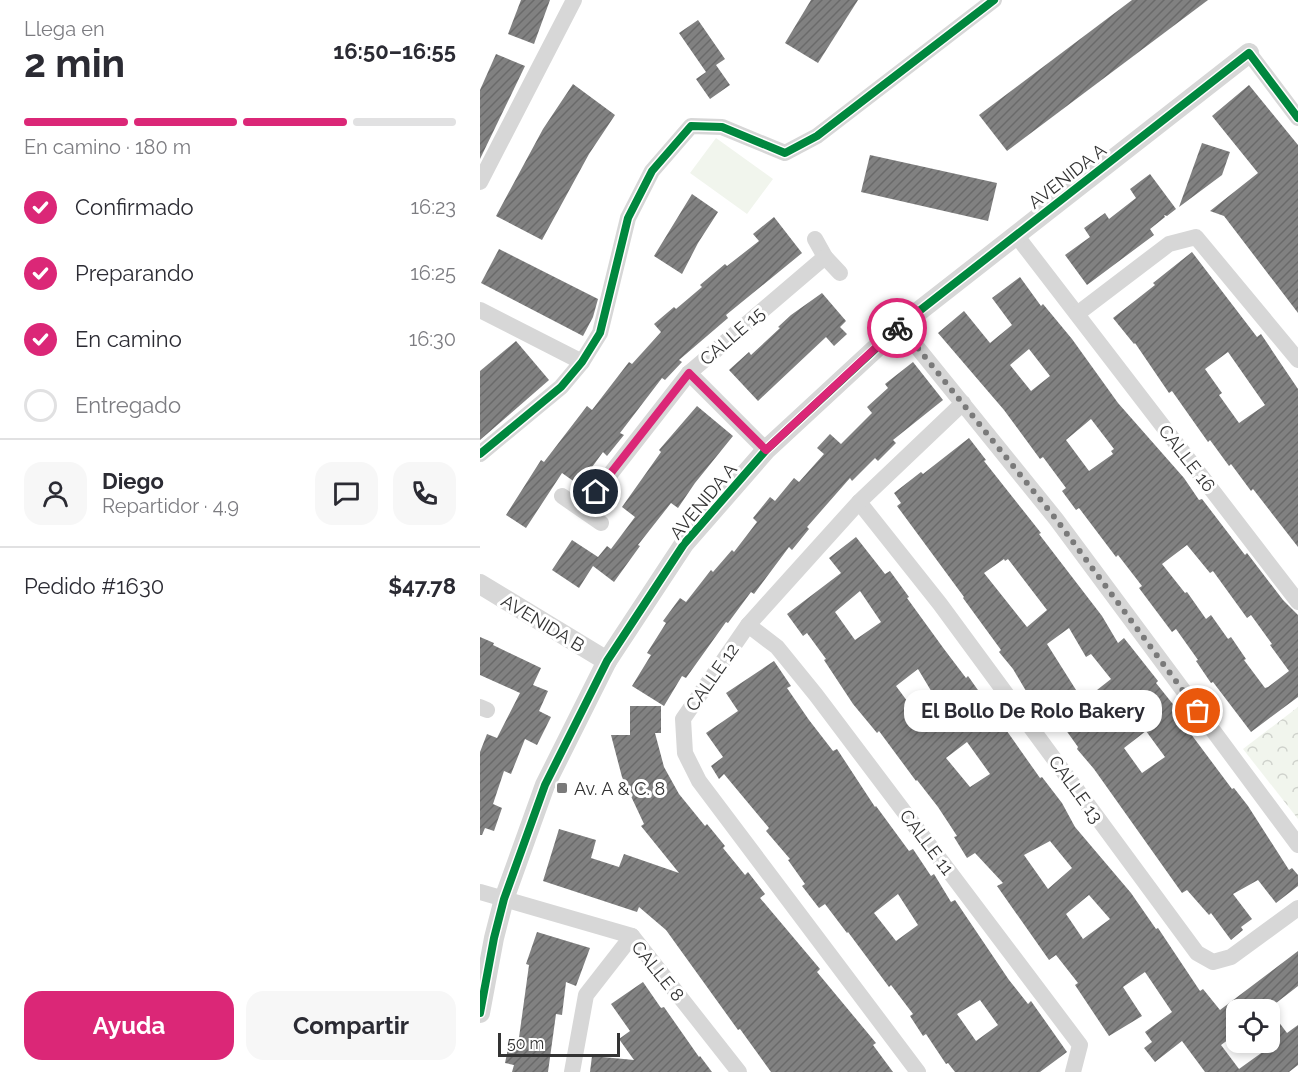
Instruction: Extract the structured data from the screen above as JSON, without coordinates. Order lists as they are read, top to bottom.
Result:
{
  "streets": {
    "street": [
      "AVENIDA A",
      "CALLE 15",
      "CALLE 16",
      "AVENIDA B",
      "CALLE 12",
      "CALLE 13",
      "CALLE 11",
      "CALLE 8"
    ]
  },
  "crossings": [
    ["AVENIDA A", "CALLE 16"],
    ["AVENIDA A", "AVENIDA B"],
    ["AVENIDA A", "CALLE 8"],
    ["CALLE 12", "CALLE 13"],
    ["CALLE 12", "CALLE 11"]
  ],
  "places": {
    "other": ["El Bollo De Rolo Bakery"],
    "transit": ["Av. A & C. 8"]
  },
  "scale_bar": "50 m",
  "page": {
    "heading": ["2 min", "Llega en", "16:50–16:55"],
    "panel": [
      "Diego",
      "Repartidor · 4.9",
      "Pedido #1630",
      "$47.78"
    ],
    "bar": "En camino · 180 m",
    "list": [
      ["Confirmado", "16:23"],
      ["Preparando", "16:25"],
      ["En camino", "16:30"],
      "Entregado"
    ],
    "bubble": "El Bollo De Rolo Bakery",
    "buttons": ["Ayuda", "Compartir"],
    "scale": "50 m"
  }
}
